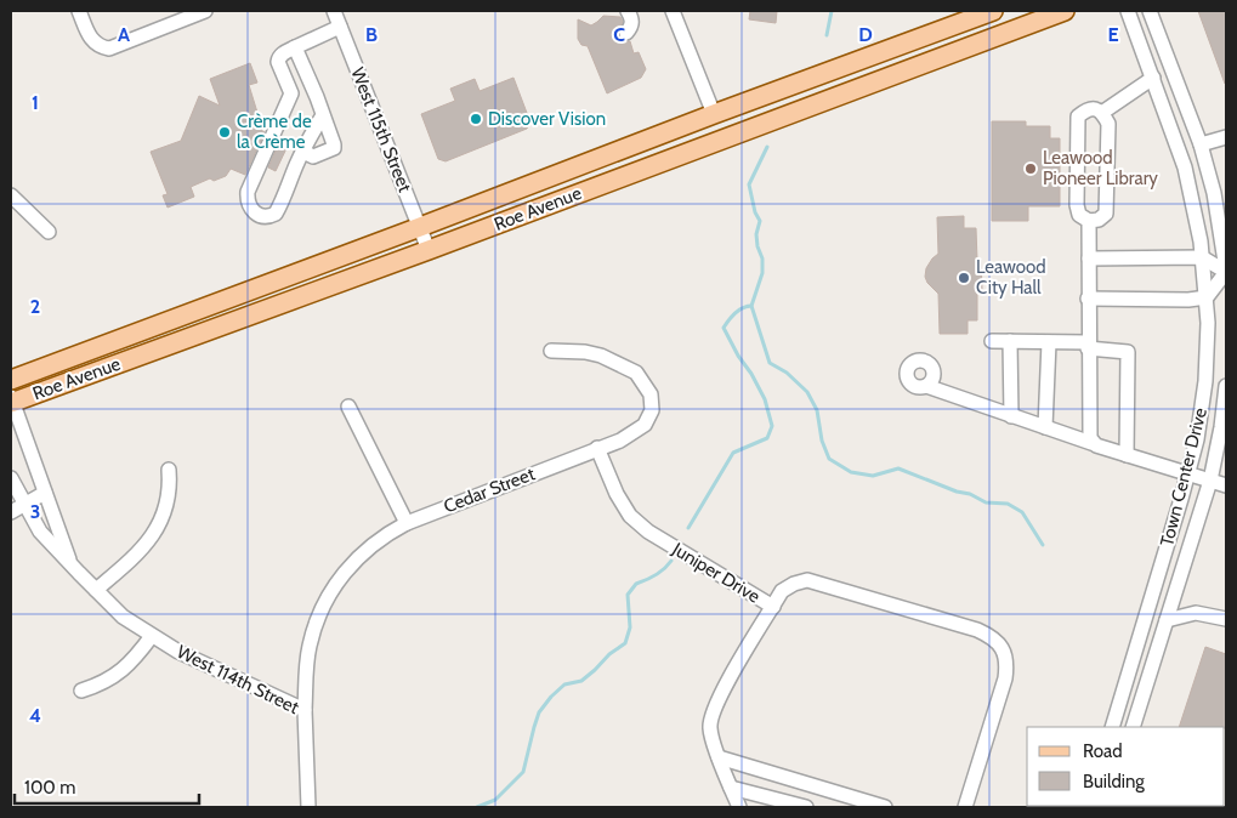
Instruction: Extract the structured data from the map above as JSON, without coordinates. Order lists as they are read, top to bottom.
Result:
{
  "streets": {
    "main road": ["Roe Avenue"],
    "street": [
      "West 115th Street",
      "Town Center Drive",
      "Cedar Street",
      "Juniper Drive",
      "West 114th Street"
    ]
  },
  "crossings": [
    ["West 115th Street", "Roe Avenue"],
    ["Roe Avenue", "West 114th Street"],
    ["Cedar Street", "Juniper Drive"],
    ["Cedar Street", "West 114th Street"]
  ],
  "places": [
    "Discover Vision",
    "Crème de la Crème",
    "Leawood Pioneer Library",
    "Leawood City Hall"
  ],
  "legend": ["Road", "Building"],
  "scale_bar": "100 m",
  "grid": {
    "columns": [
      "A",
      "B",
      "C",
      "D",
      "E"
    ],
    "rows": [
      "1",
      "2",
      "3",
      "4"
    ]
  }
}
